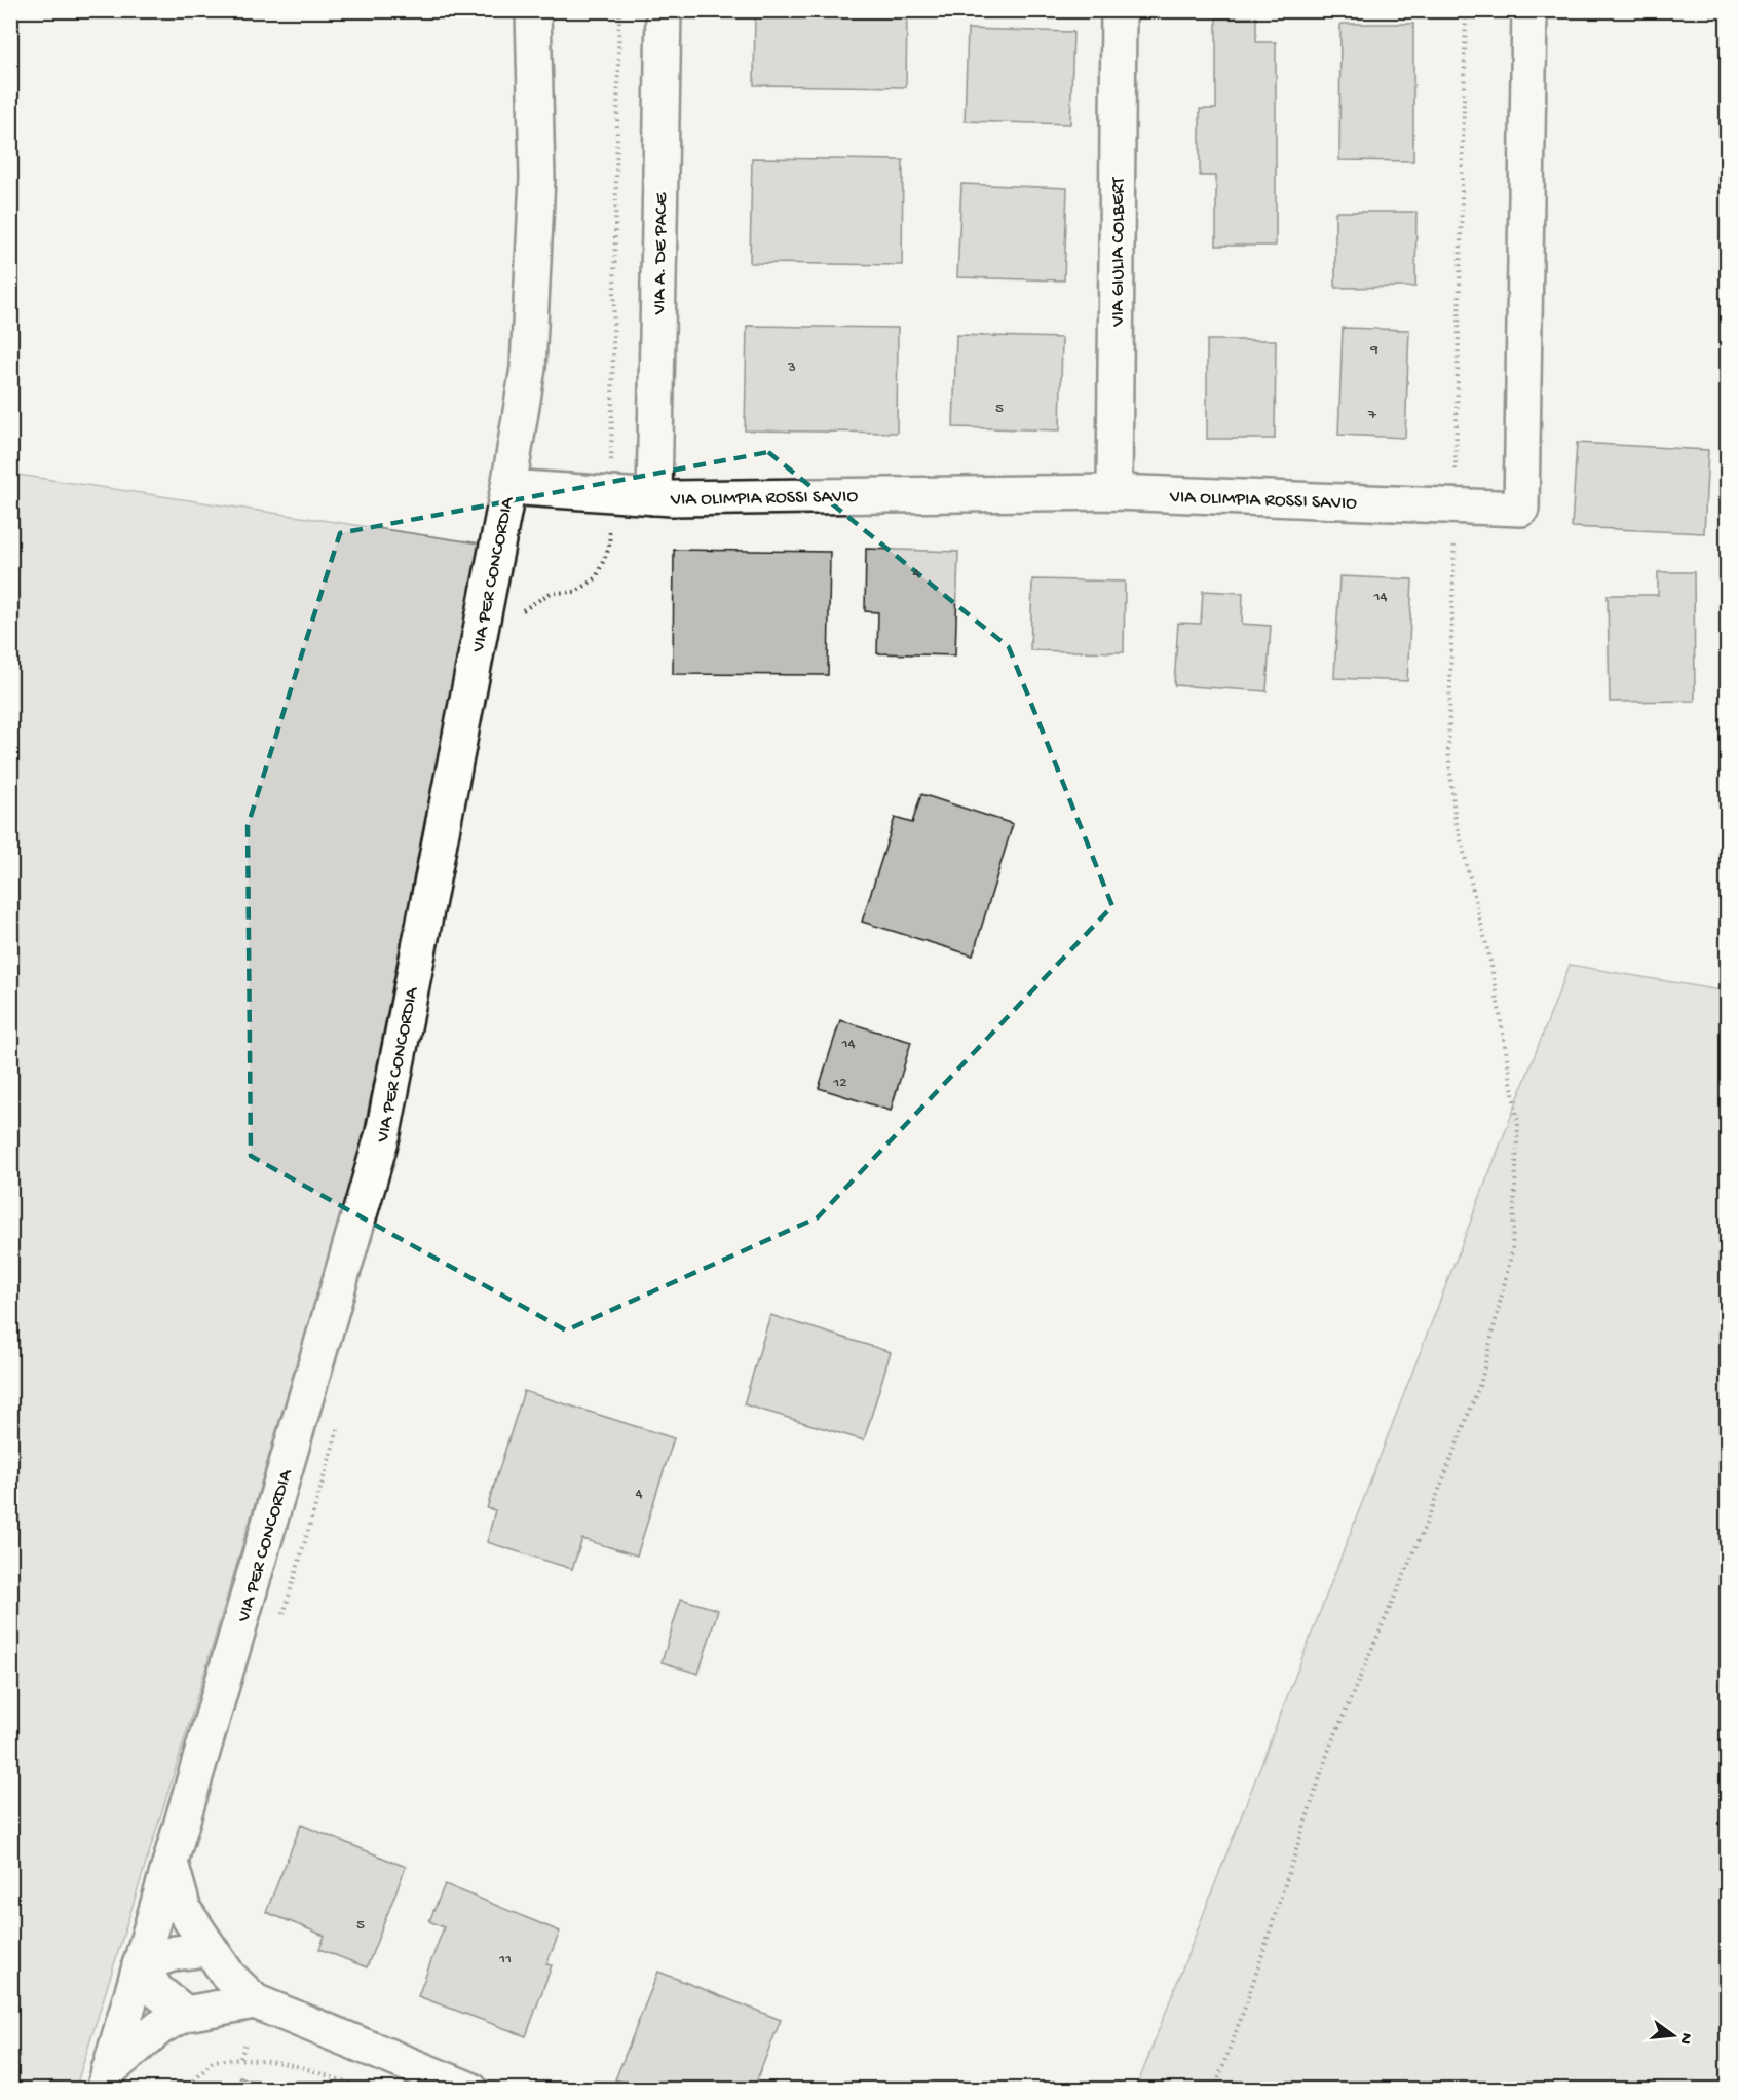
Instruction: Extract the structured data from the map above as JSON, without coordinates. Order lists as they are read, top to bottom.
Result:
{
  "streets": {
    "street": [
      "VIA GIULIA COLBERT",
      "VIA A. DE PACE",
      "VIA OLIMPIA ROSSI SAVIO",
      "VIA PER CONCORDIA"
    ]
  },
  "crossings": [
    ["VIA GIULIA COLBERT", "VIA OLIMPIA ROSSI SAVIO"],
    ["VIA A. DE PACE", "VIA OLIMPIA ROSSI SAVIO"],
    ["VIA OLIMPIA ROSSI SAVIO", "VIA PER CONCORDIA"]
  ],
  "house_numbers": [
    "9",
    "3",
    "5",
    "7",
    "4",
    "14",
    "14",
    "12",
    "4",
    "5",
    "11"
  ],
  "north": "right"
}
